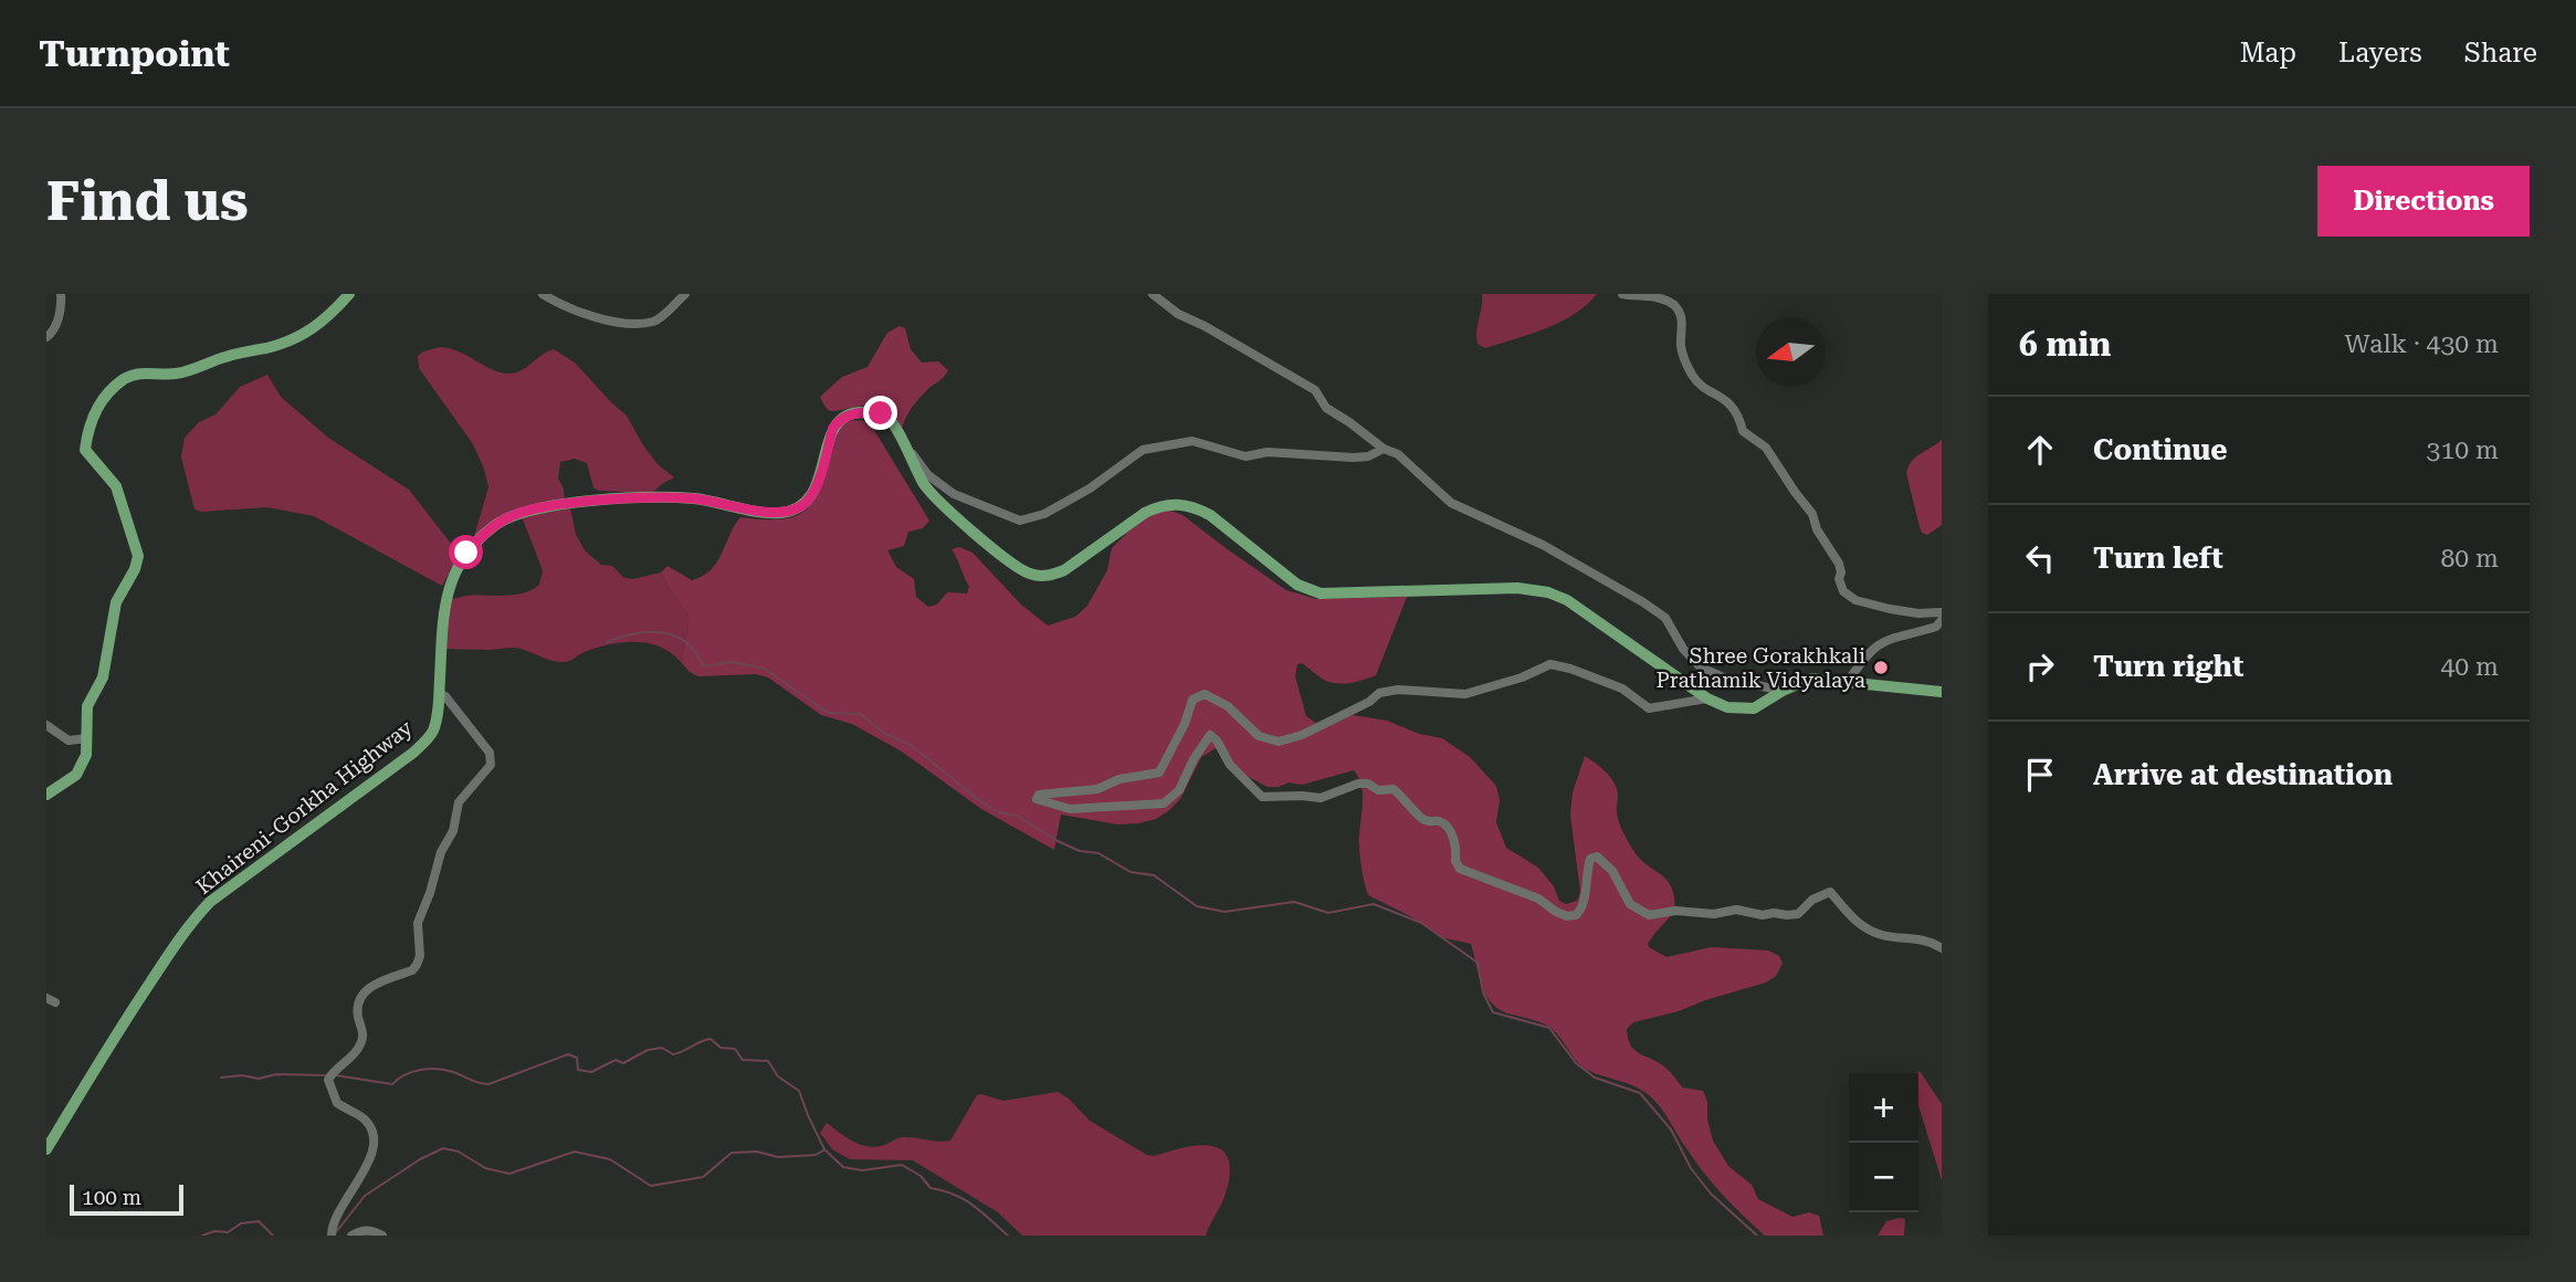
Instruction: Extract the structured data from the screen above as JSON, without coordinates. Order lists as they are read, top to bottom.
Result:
{
  "streets": {
    "main road": ["Khaireni-Gorkha Highway"]
  },
  "places": ["Shree Gorakhkali Prathamik Vidyalaya"],
  "scale_bar": "100 m",
  "north": "left",
  "page": {
    "header": "Turnpoint",
    "nav": ["Map", "Layers", "Share"],
    "buttons": "Directions",
    "title": "Find us",
    "heading": ["6 min", "Walk · 430 m"],
    "list": [
      ["Continue", "310 m"],
      ["Turn left", "80 m"],
      ["Turn right", "40 m"],
      "Arrive at destination"
    ],
    "map_buttons": ["+", "−"],
    "scale": "100 m"
  }
}
